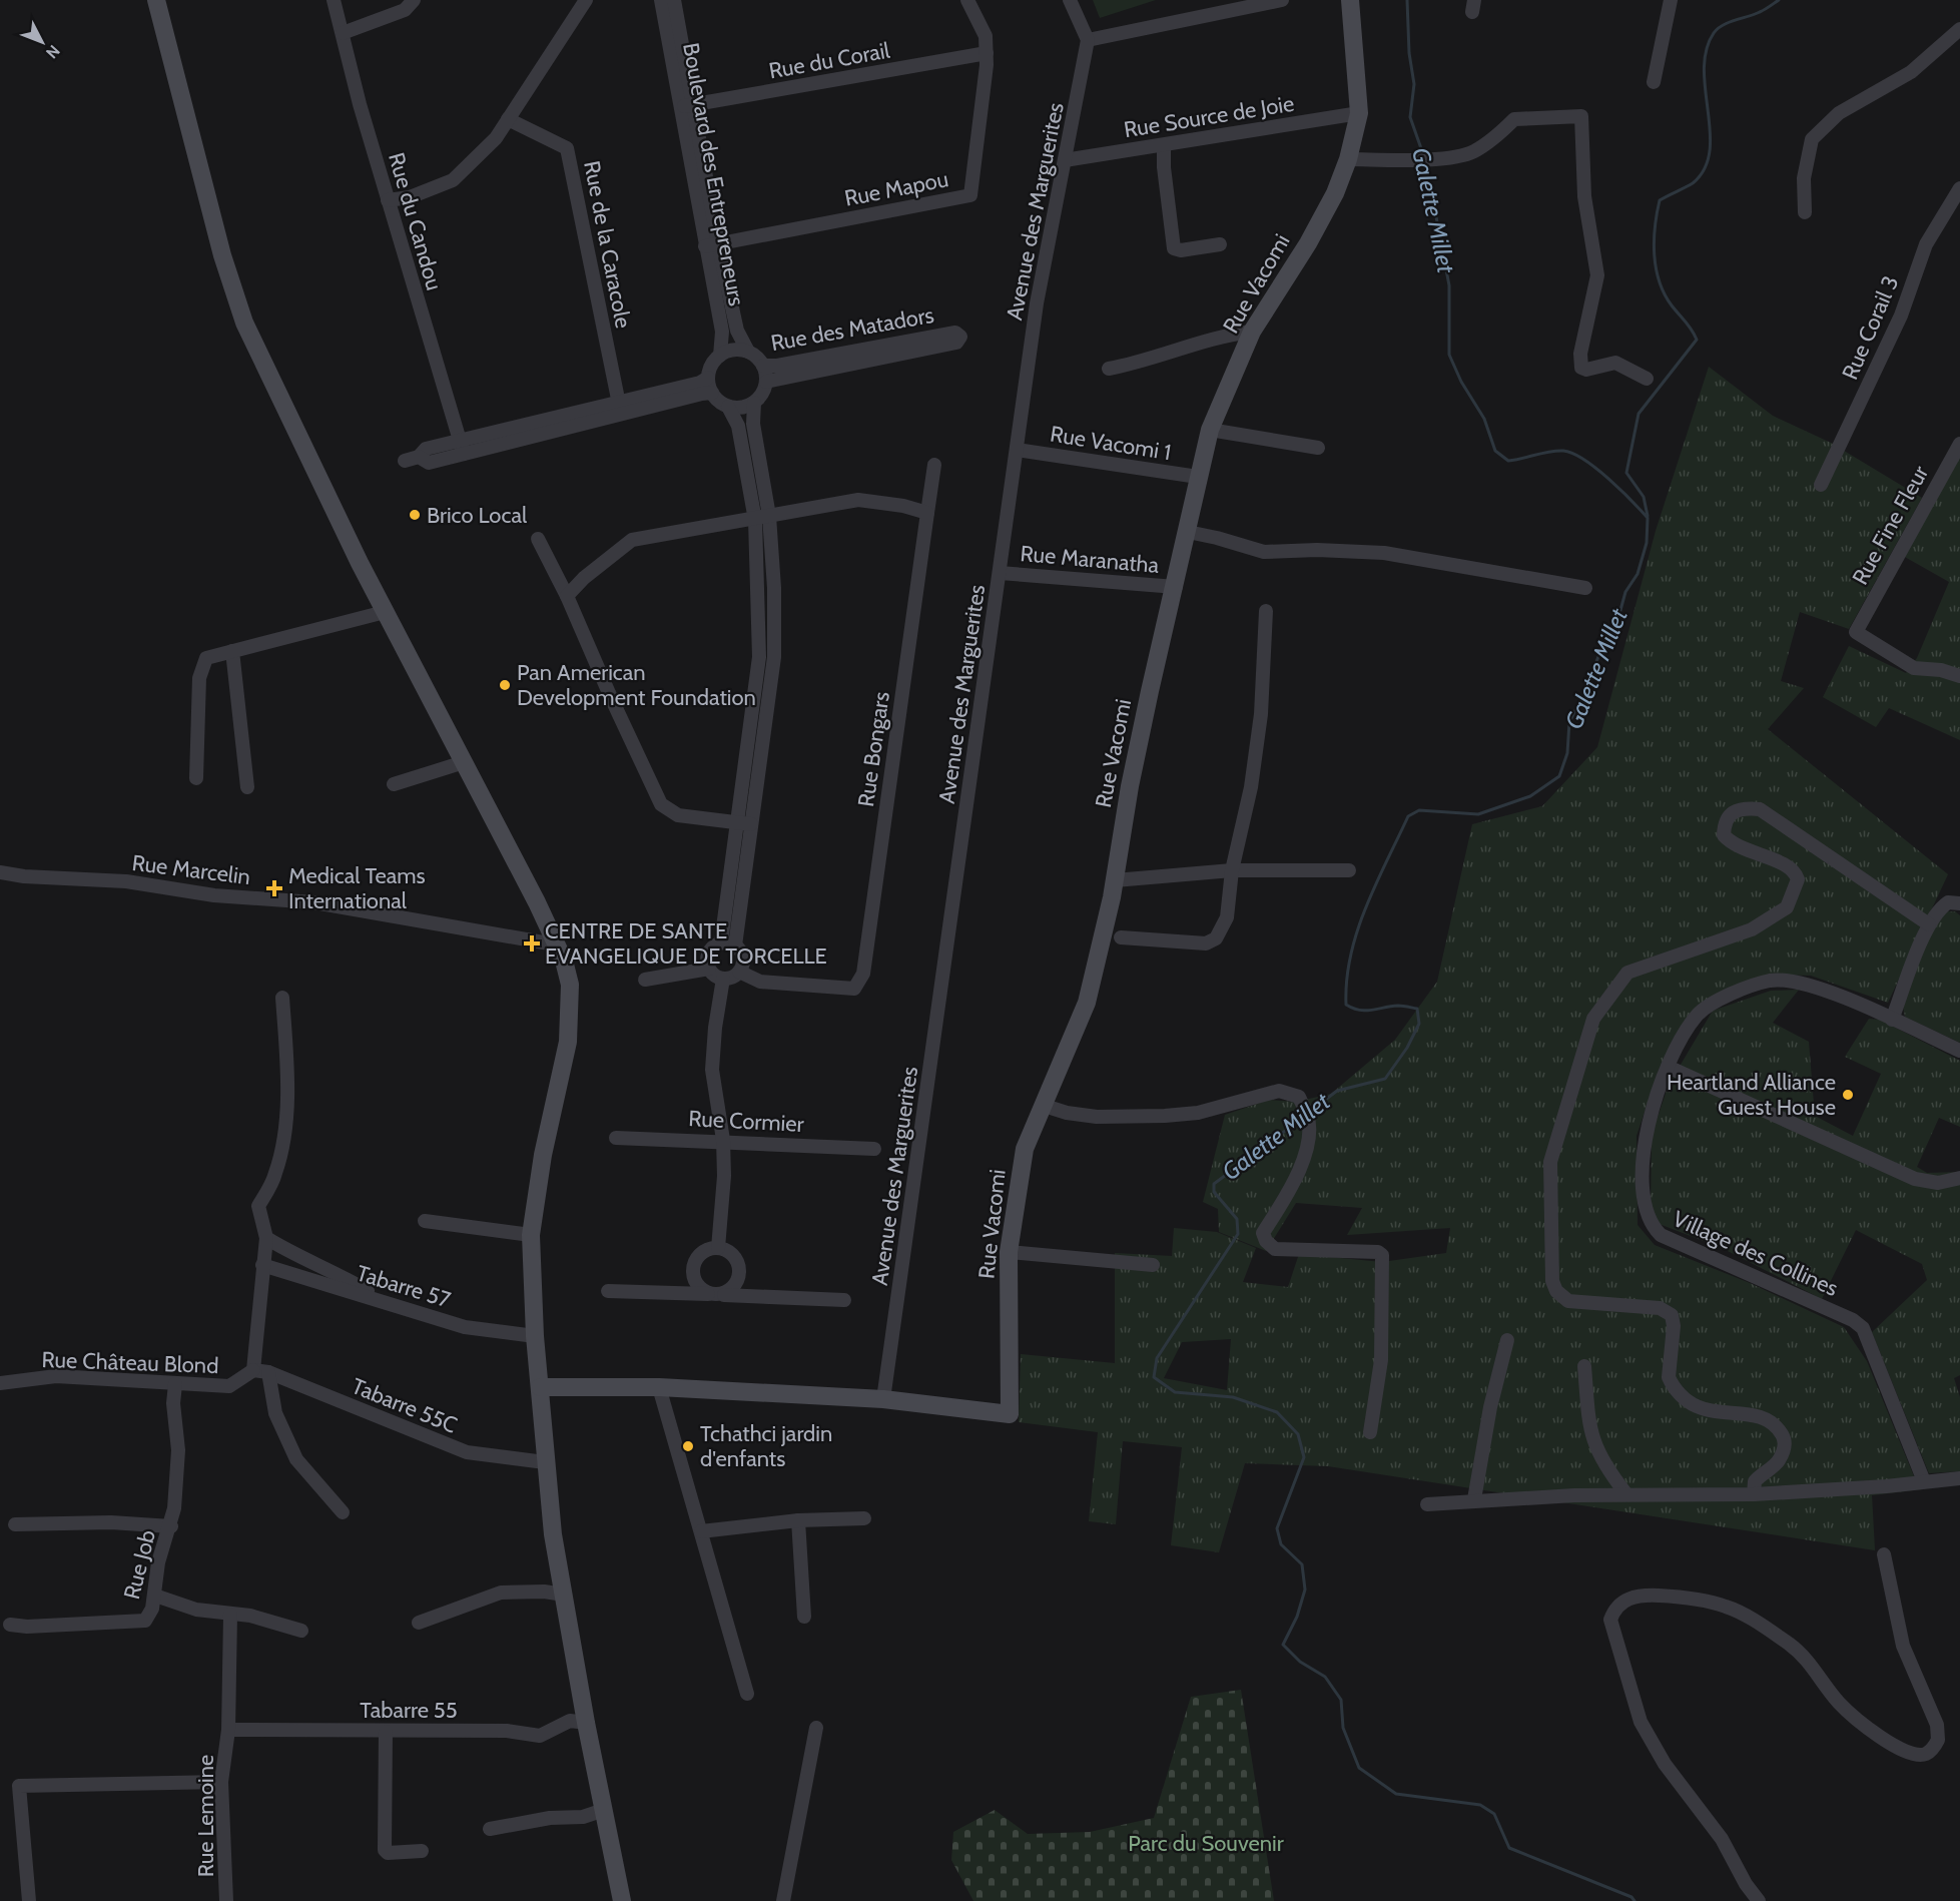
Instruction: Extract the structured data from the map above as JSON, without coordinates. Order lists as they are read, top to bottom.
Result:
{
  "streets": {
    "main road": ["Rue Vacomi"],
    "street": [
      "Rue du Corail",
      "Rue Source de Joie",
      "Boulevard des Entrepreneurs",
      "Rue Mapou",
      "Avenue des Marguerites",
      "Rue du Candou",
      "Rue de la Caracole",
      "Rue Corail 3",
      "Rue des Matadors",
      "Rue Vacomi 1",
      "Rue Fine Fleur",
      "Rue Maranatha",
      "Rue Bongars",
      "Rue Marcelin",
      "Rue Cormier",
      "Village des Collines",
      "Tabarre 57",
      "Rue Château Blond",
      "Tabarre 55C",
      "Rue Job",
      "Tabarre 55",
      "Rue Lemoine"
    ]
  },
  "crossings": [
    ["Rue du Corail", "Boulevard des Entrepreneurs"],
    ["Rue du Corail", "Rue Mapou"],
    ["Rue Source de Joie", "Avenue des Marguerites"],
    ["Rue Source de Joie", "Rue Vacomi"],
    ["Boulevard des Entrepreneurs", "Rue Mapou"],
    ["Boulevard des Entrepreneurs", "Rue des Matadors"],
    ["Avenue des Marguerites", "Rue Vacomi"],
    ["Avenue des Marguerites", "Rue Vacomi 1"],
    ["Avenue des Marguerites", "Rue Maranatha"],
    ["Rue Vacomi", "Rue Vacomi 1"],
    ["Rue Vacomi", "Rue Maranatha"],
    ["Rue Château Blond", "Tabarre 55C"],
    ["Rue Château Blond", "Rue Job"],
    ["Tabarre 55", "Rue Lemoine"]
  ],
  "water": ["Galette Millet"],
  "parks": ["Parc du Souvenir"],
  "places": {
    "other": [
      "Brico Local",
      "Pan American Development Foundation",
      "Heartland Alliance Guest House",
      "Tchathci jardin d'enfants"
    ],
    "health": ["Medical Teams International", "CENTRE DE SANTE EVANGELIQUE DE TORCELLE"]
  },
  "north": "bottom right"
}
